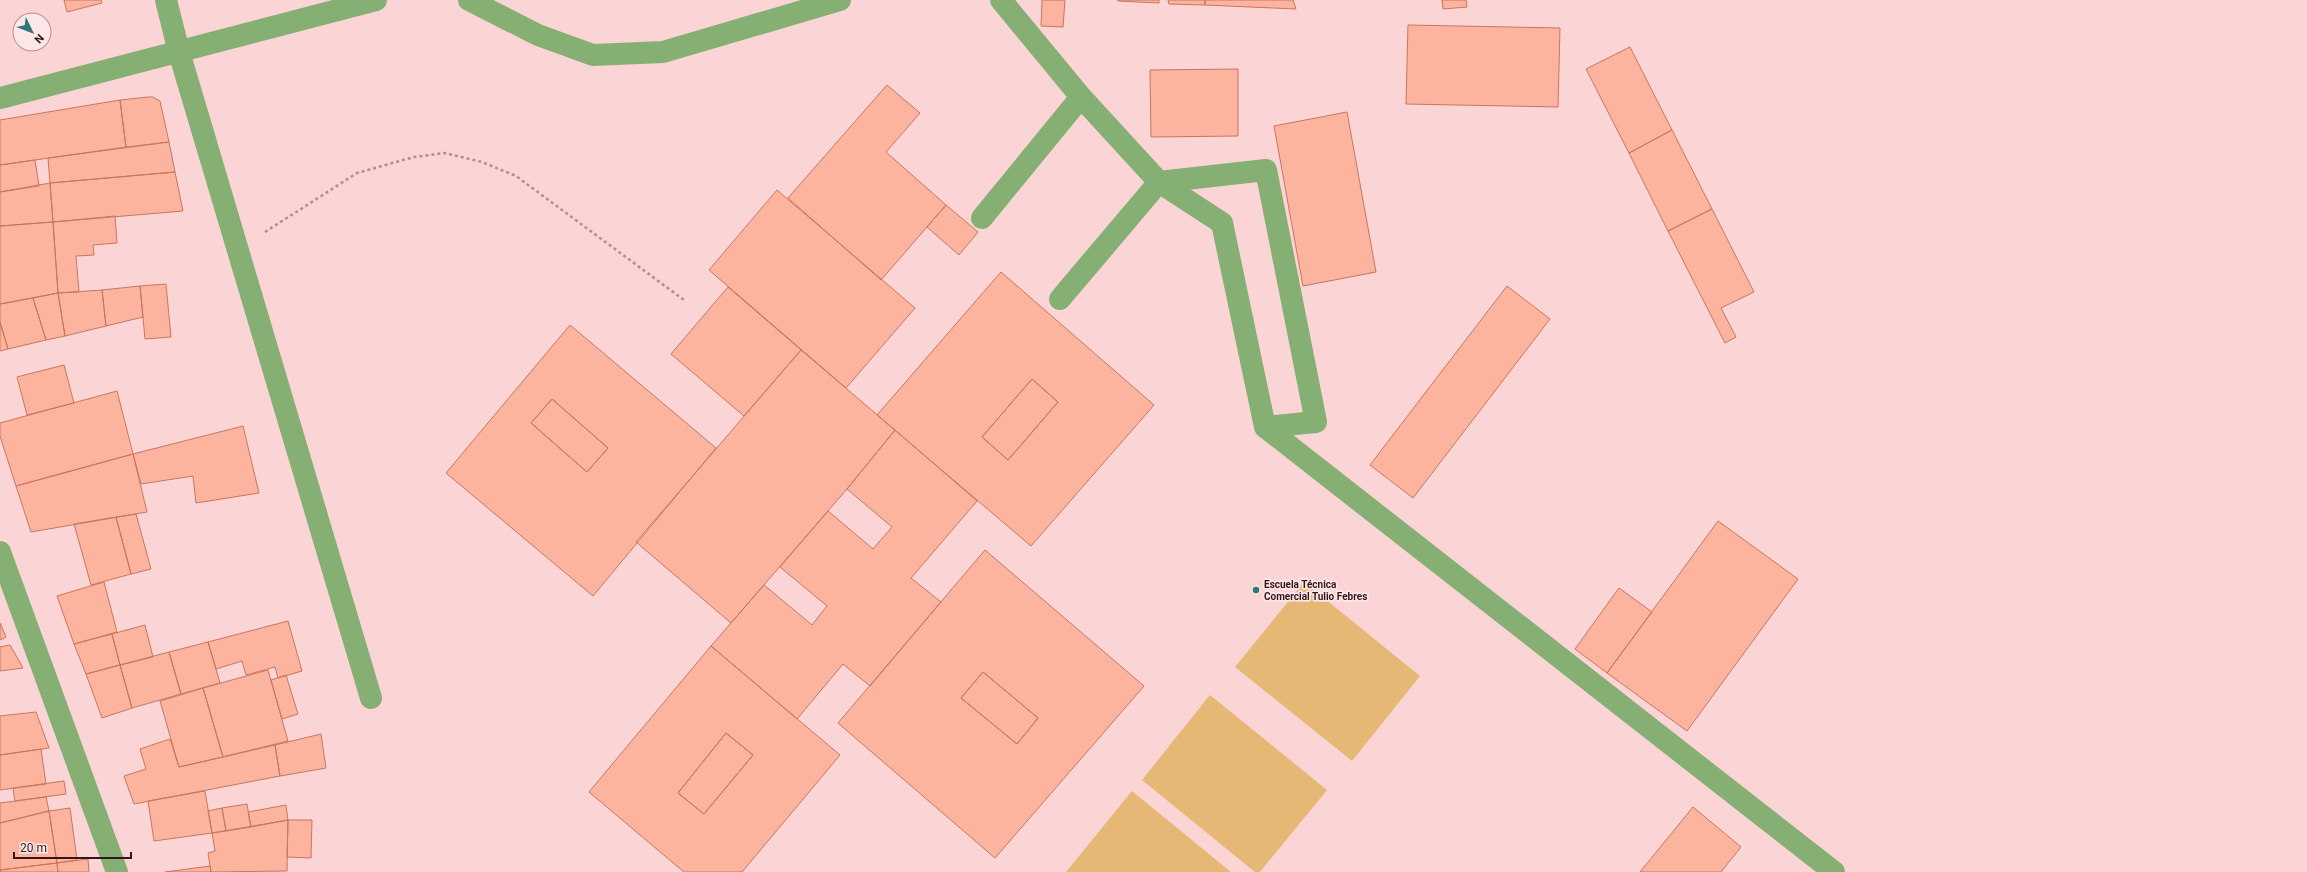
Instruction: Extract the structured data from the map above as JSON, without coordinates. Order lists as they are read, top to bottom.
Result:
{
  "places": ["Escuela Técnica Comercial Tulio Febres"],
  "scale_bar": "20 m",
  "north": "bottom right"
}
